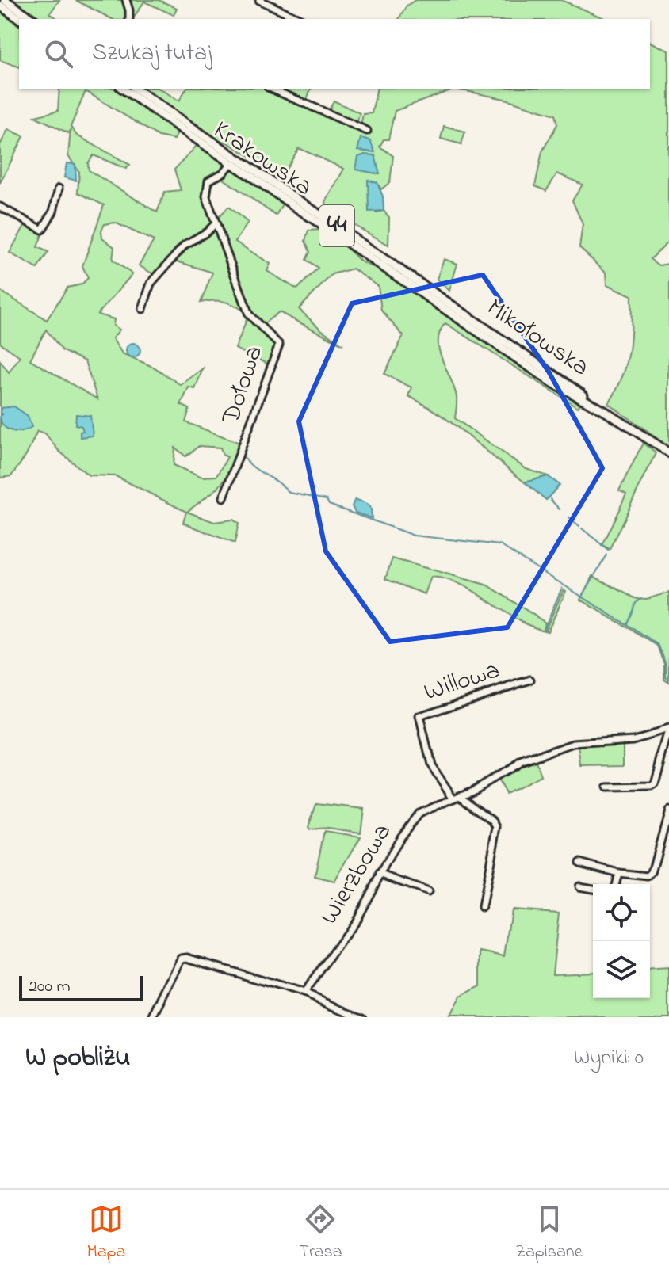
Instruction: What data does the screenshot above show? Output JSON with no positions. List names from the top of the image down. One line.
{"streets":{"main road":["Krakowska","44","Mikołowska"],"street":["Dołowa","Willowa","Wierzbowa"]},"crossings":[["Krakowska","Mikołowska"],["Krakowska","Dołowa"],["Willowa","Wierzbowa"]],"scale_bar":"200 m","page":{"search":"Szukaj tutaj","scale":"200 m","heading":["W pobliżu","Wyniki: 0"],"nav":["Mapa","Trasa","Zapisane"]}}
